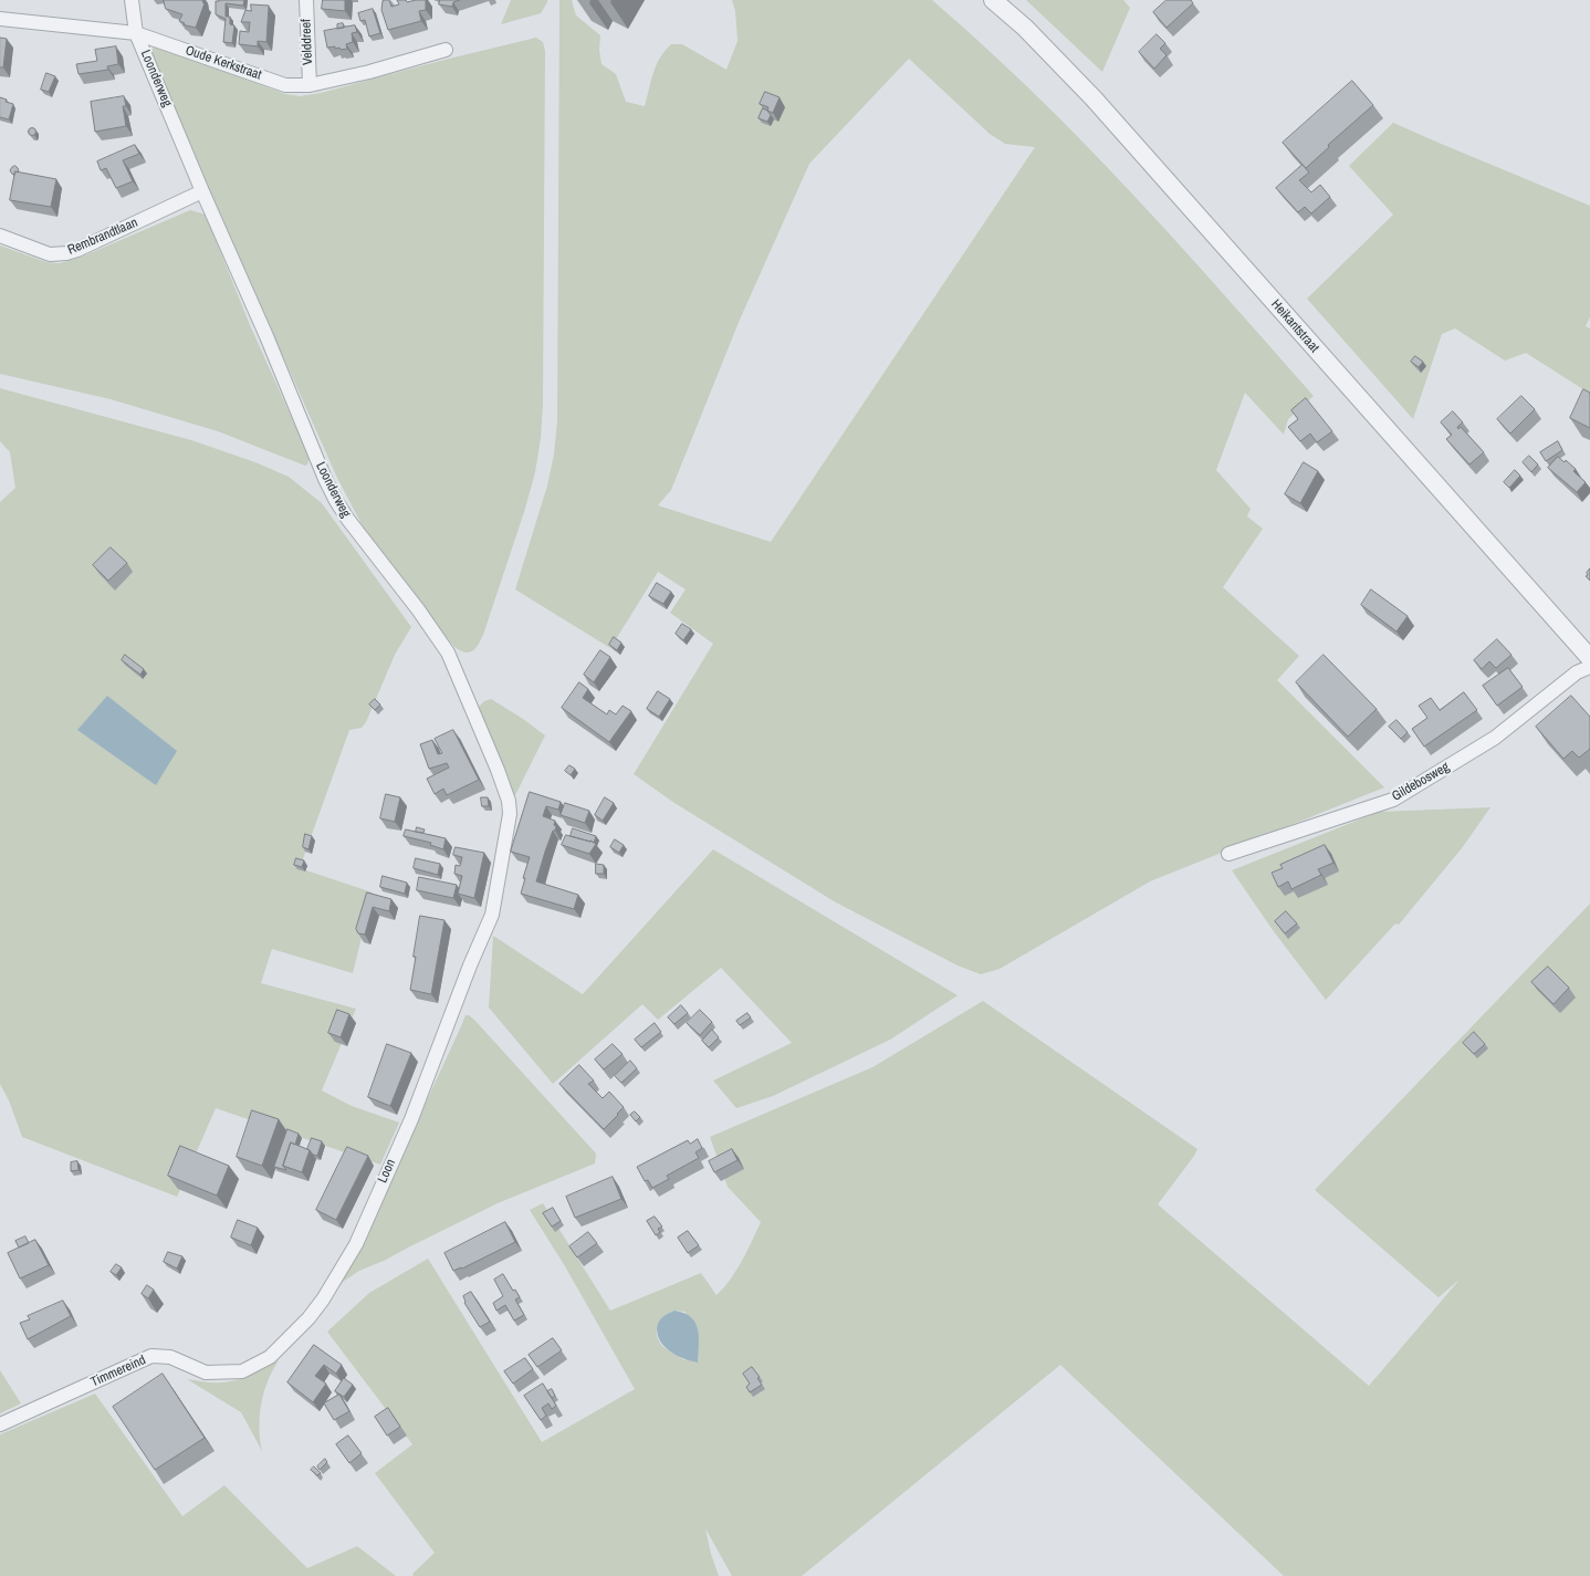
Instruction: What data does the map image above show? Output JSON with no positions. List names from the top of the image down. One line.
{"streets":{"street":["Velddreef","Oude Kerkstraat","Loonderweg","Rembrandtlaan","Heikantstraat","Gildebosweg","Loon","Timmereind"]},"crossings":[["Velddreef","Oude Kerkstraat"],["Oude Kerkstraat","Loonderweg"],["Loonderweg","Rembrandtlaan"],["Loonderweg","Loon"],["Loon","Timmereind"]]}
